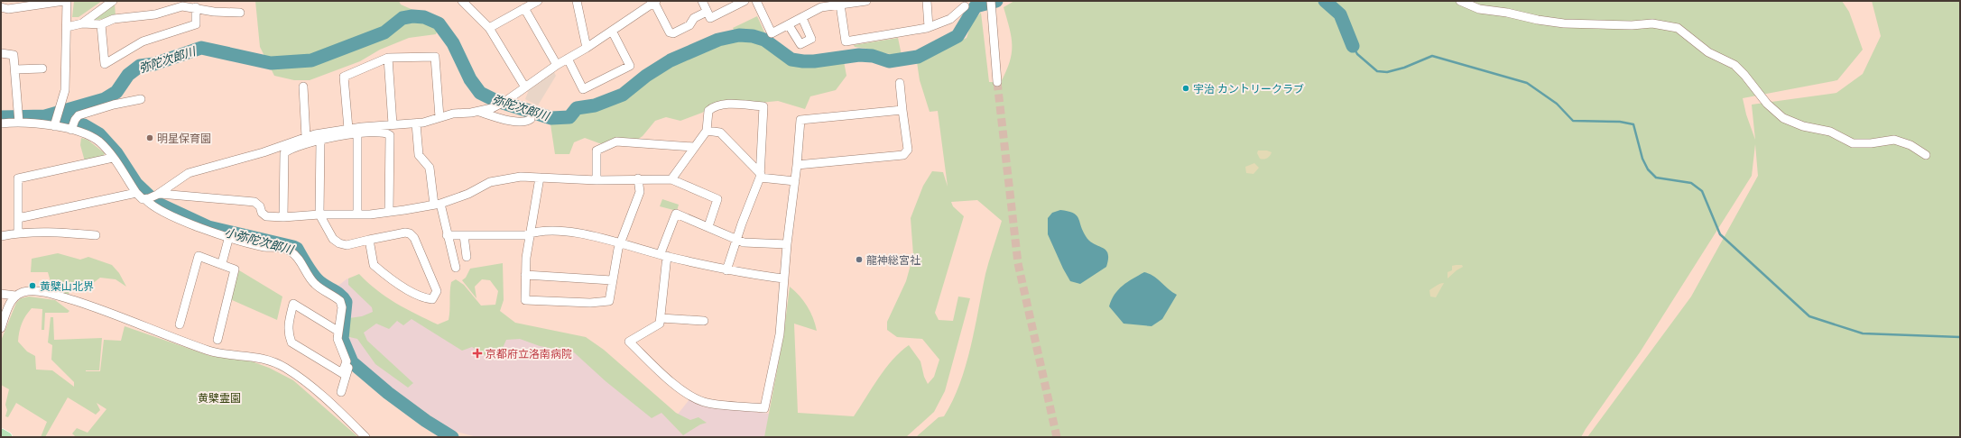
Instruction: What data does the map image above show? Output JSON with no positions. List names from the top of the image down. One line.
{"water":["弥陀次郎川","小弥陀次郎川"],"parks":["黄檗霊園"],"places":{"other":["宇治 カントリークラブ","明星保育園","龍神総宮社","黄檗山北界"],"health":["京都府立洛南病院"]}}
